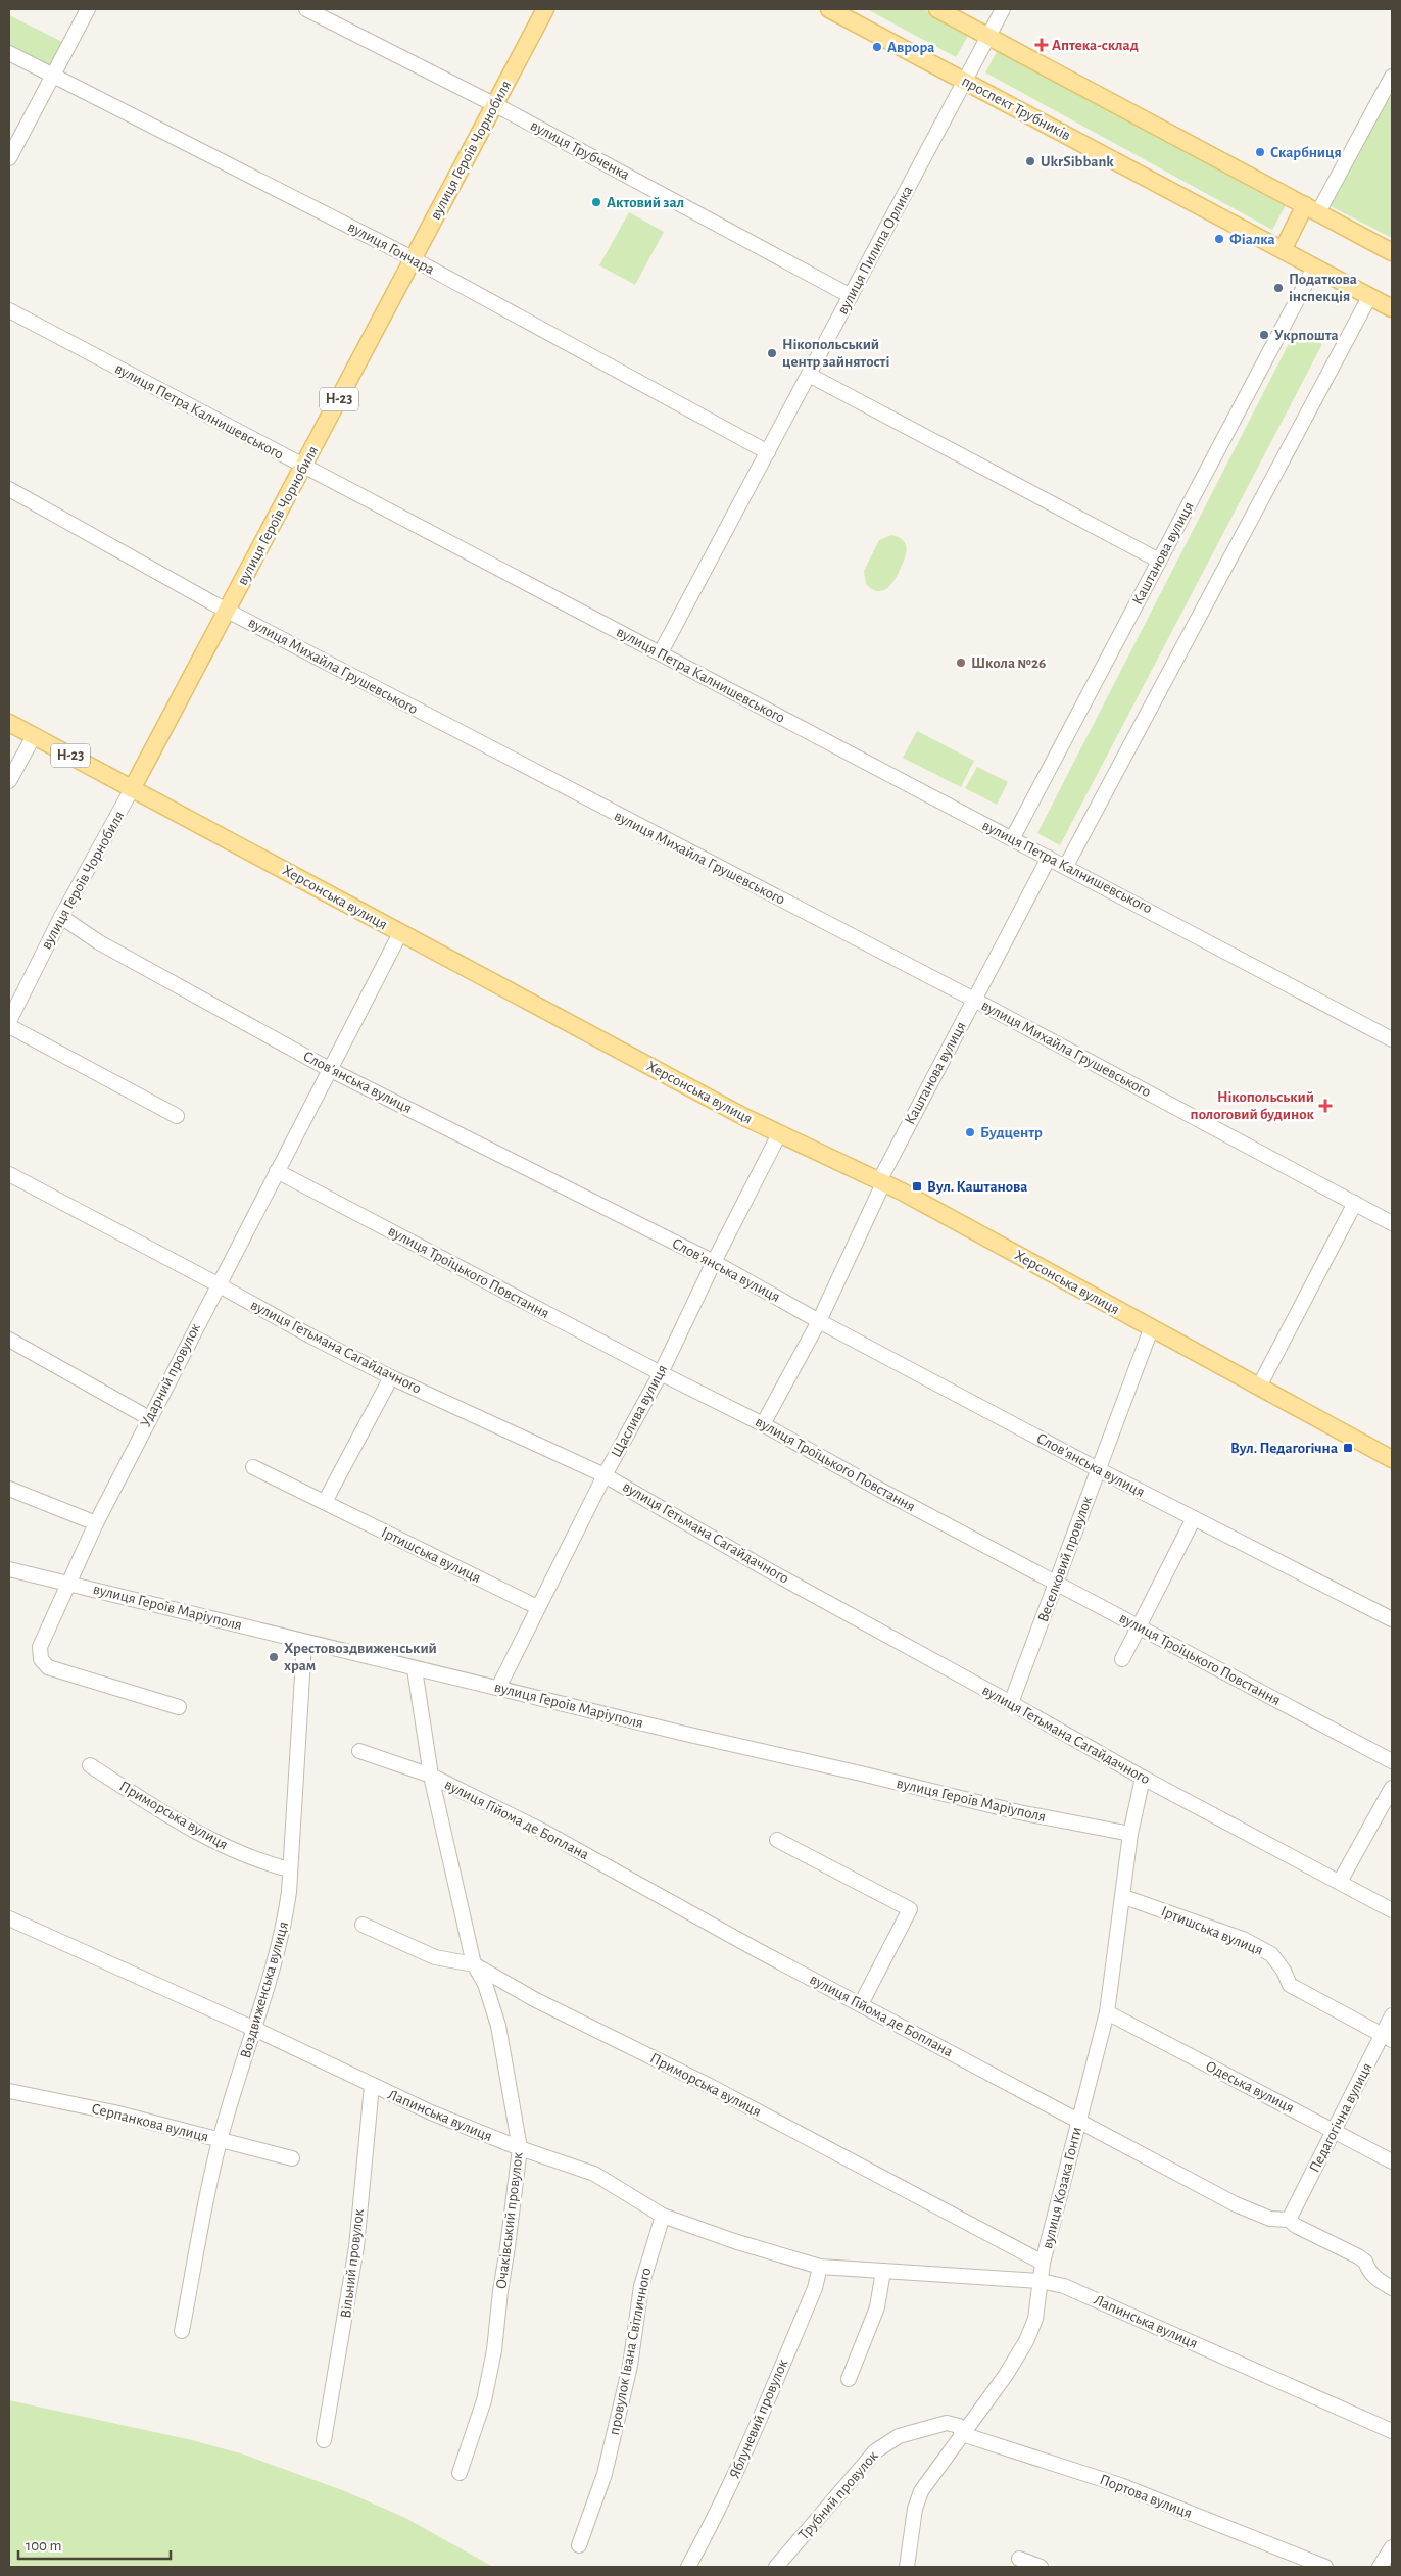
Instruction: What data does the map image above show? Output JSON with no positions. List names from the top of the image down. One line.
{"streets":{"main road":["проспект Трубників","вулиця Героїв Чорнобиля","Н-23","Херсонська вулиця"],"street":["вулиця Трубченка","вулиця Гончара","вулиця Пилипа Орлика","вулиця Петра Калнишевського","Каштанова вулиця","вулиця Михайла Грушевського","Словʼянська вулиця","вулиця Троїцького Повстання","вулиця Гетьмана Сагайдачного","Ударний провулок","Щаслива вулиця","Іртишська вулиця","Веселковий провулок","вулиця Героїв Маріуполя","Приморська вулиця","вулиця Гійома де Боплана","Воздвиженська вулиця","Одеська вулиця","Лапинська вулиця","Педагогічна вулиця","Серпанкова вулиця","вулиця Козака Гонти","Очаківський провулок","Вільний провулок","провулок Івана Світличного","Яблуневий провулок","Трубний провулок","Портова вулиця"]},"crossings":[["проспект Трубників","вулиця Пилипа Орлика"],["проспект Трубників","Каштанова вулиця"],["вулиця Героїв Чорнобиля","вулиця Трубченка"],["вулиця Героїв Чорнобиля","вулиця Гончара"],["вулиця Героїв Чорнобиля","вулиця Петра Калнишевського"],["вулиця Героїв Чорнобиля","вулиця Михайла Грушевського"],["вулиця Героїв Чорнобиля","Херсонська вулиця"],["вулиця Героїв Чорнобиля","Словʼянська вулиця"],["вулиця Трубченка","вулиця Пилипа Орлика"],["вулиця Гончара","вулиця Пилипа Орлика"],["вулиця Пилипа Орлика","вулиця Петра Калнишевського"],["вулиця Петра Калнишевського","Каштанова вулиця"],["Каштанова вулиця","вулиця Михайла Грушевського"],["Каштанова вулиця","Херсонська вулиця"],["Каштанова вулиця","Словʼянська вулиця"],["Каштанова вулиця","вулиця Троїцького Повстання"],["Херсонська вулиця","Ударний провулок"],["Херсонська вулиця","Щаслива вулиця"],["Херсонська вулиця","Веселковий провулок"],["Словʼянська вулиця","Ударний провулок"],["Словʼянська вулиця","Щаслива вулиця"],["Словʼянська вулиця","Веселковий провулок"],["вулиця Троїцького Повстання","Ударний провулок"],["вулиця Троїцького Повстання","Щаслива вулиця"],["вулиця Троїцького Повстання","Веселковий провулок"],["вулиця Гетьмана Сагайдачного","Ударний провулок"],["вулиця Гетьмана Сагайдачного","Щаслива вулиця"],["вулиця Гетьмана Сагайдачного","Веселковий провулок"],["вулиця Гетьмана Сагайдачного","вулиця Козака Гонти"],["Ударний провулок","вулиця Героїв Маріуполя"],["Щаслива вулиця","Іртишська вулиця"],["Щаслива вулиця","вулиця Героїв Маріуполя"],["Іртишська вулиця","Педагогічна вулиця"],["Іртишська вулиця","вулиця Козака Гонти"],["вулиця Героїв Маріуполя","Воздвиженська вулиця"],["вулиця Героїв Маріуполя","вулиця Козака Гонти"],["вулиця Героїв Маріуполя","Очаківський провулок"],["Приморська вулиця","Воздвиженська вулиця"],["Приморська вулиця","вулиця Козака Гонти"],["Приморська вулиця","Очаківський провулок"],["вулиця Гійома де Боплана","Педагогічна вулиця"],["вулиця Гійома де Боплана","вулиця Козака Гонти"],["вулиця Гійома де Боплана","Очаківський провулок"],["Воздвиженська вулиця","Лапинська вулиця"],["Воздвиженська вулиця","Серпанкова вулиця"],["Одеська вулиця","Педагогічна вулиця"],["Одеська вулиця","вулиця Козака Гонти"],["Лапинська вулиця","вулиця Козака Гонти"],["Лапинська вулиця","Очаківський провулок"],["Лапинська вулиця","Вільний провулок"],["Лапинська вулиця","провулок Івана Світличного"],["Лапинська вулиця","Яблуневий провулок"],["вулиця Козака Гонти","Трубний провулок"],["вулиця Козака Гонти","Портова вулиця"],["Трубний провулок","Портова вулиця"]],"places":{"health":["Аптека-склад","Нікопольський пологовий будинок"],"other":["Аврора","Скарбниця","UkrSibbank","Актовий зал","Фіалка","Податкова інспекція","Укрпошта","Нікопольський центр зайнятості","Школа №26","Будцентр","Хрестовоздвиженський храм"],"transit":["Вул. Каштанова","Вул. Педагогічна"]},"scale_bar":"100 m"}
